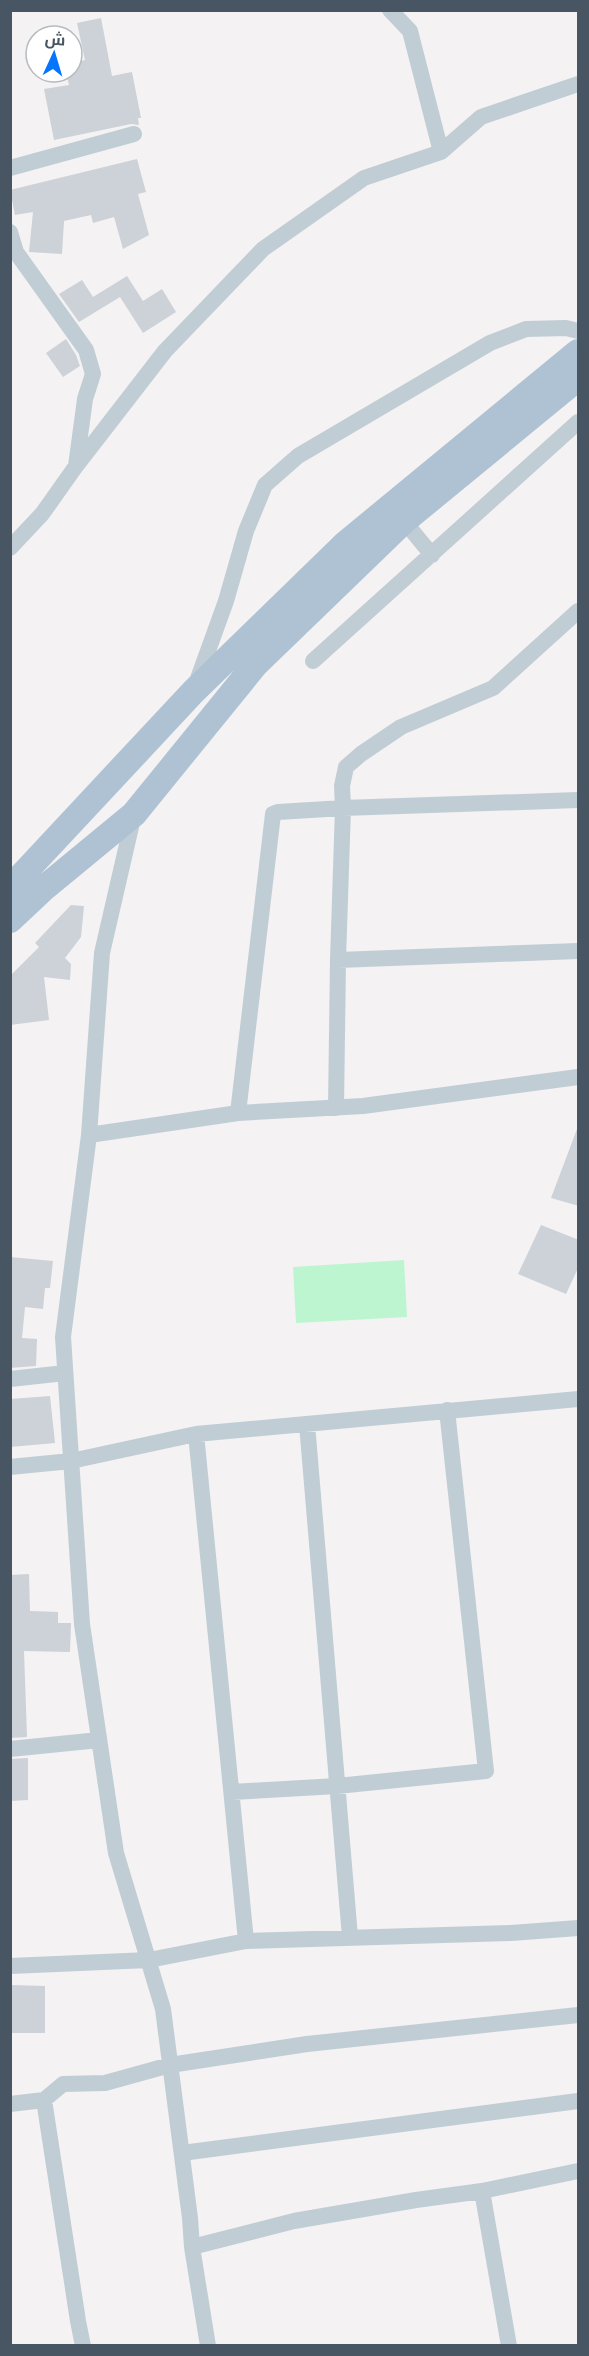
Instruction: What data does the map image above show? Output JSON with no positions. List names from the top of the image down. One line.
{"north":"top"}
